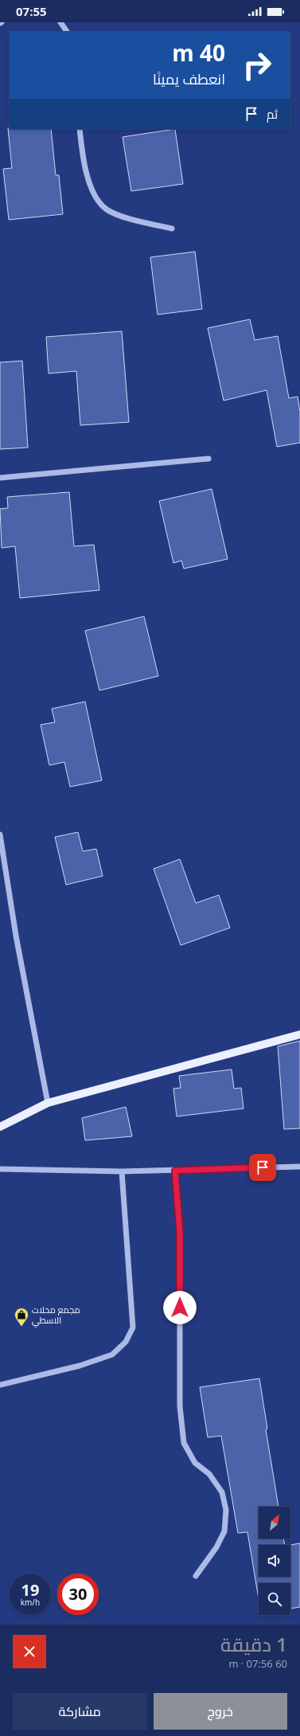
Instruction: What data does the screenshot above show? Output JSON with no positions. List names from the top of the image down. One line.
{"places":{"shop":["مجمع محلات الاسطي"]},"north":"top right","page":{"status":"07:55","turn":["40 m","انعطف يمينًا"],"then":"ثم","speed":"19 km/h","limit":"30","heading":["1 دقيقة","60 m · 07:56"],"buttons":["خروج","مشاركة"]}}
